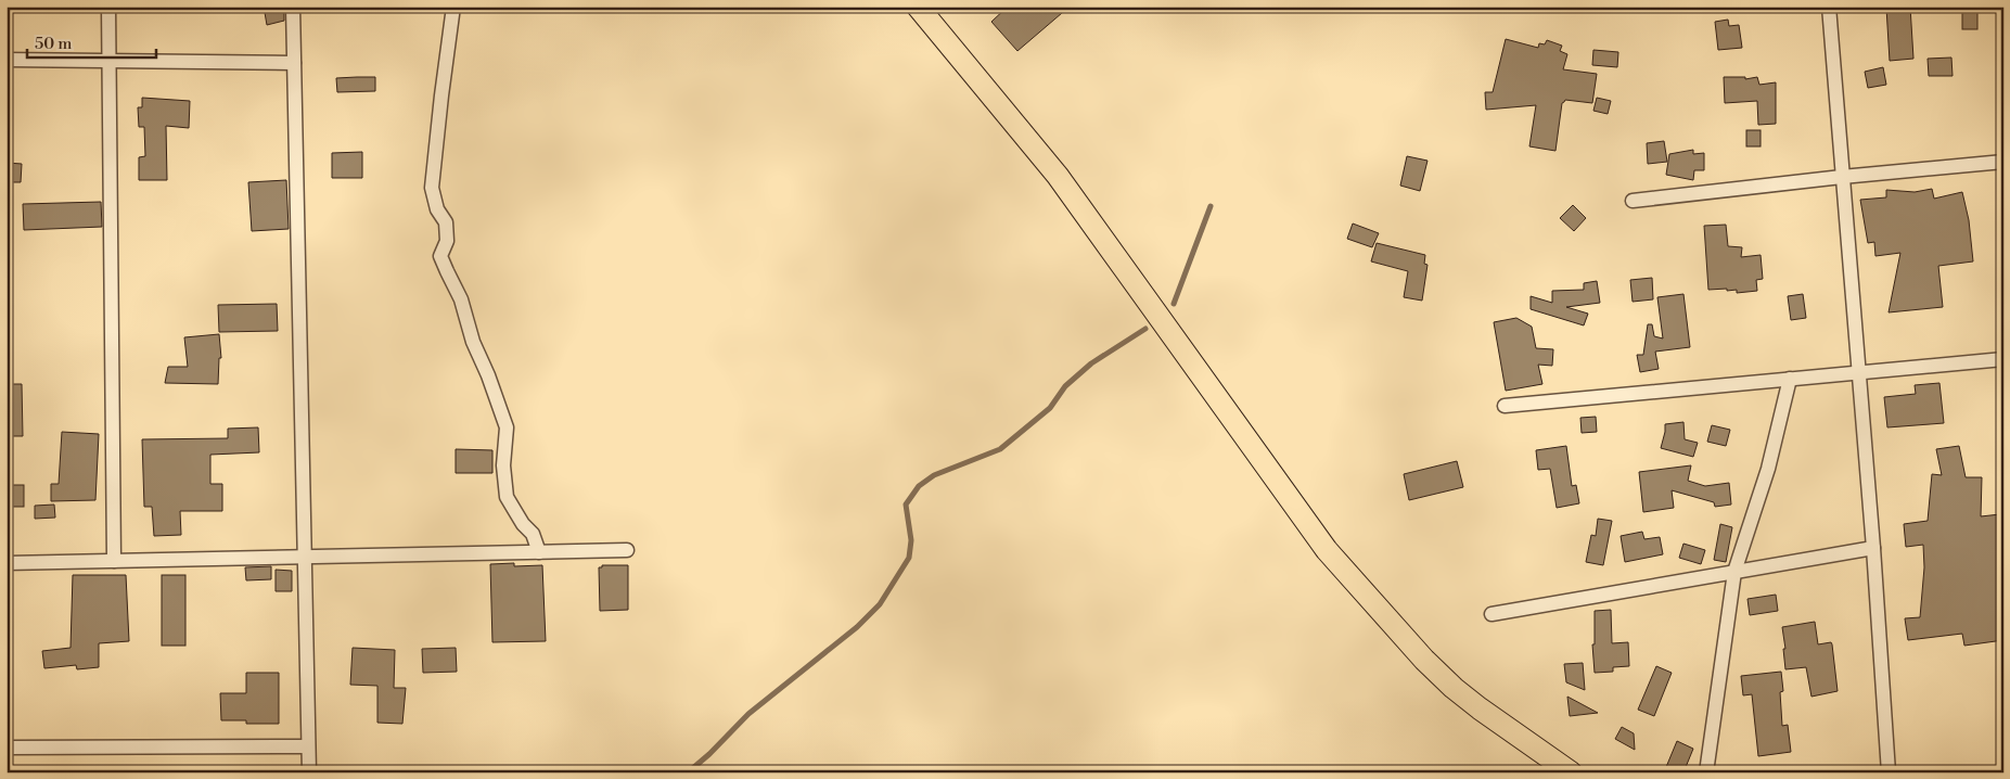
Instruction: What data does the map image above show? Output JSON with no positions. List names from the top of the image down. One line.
{"scale_bar":"50 m"}
